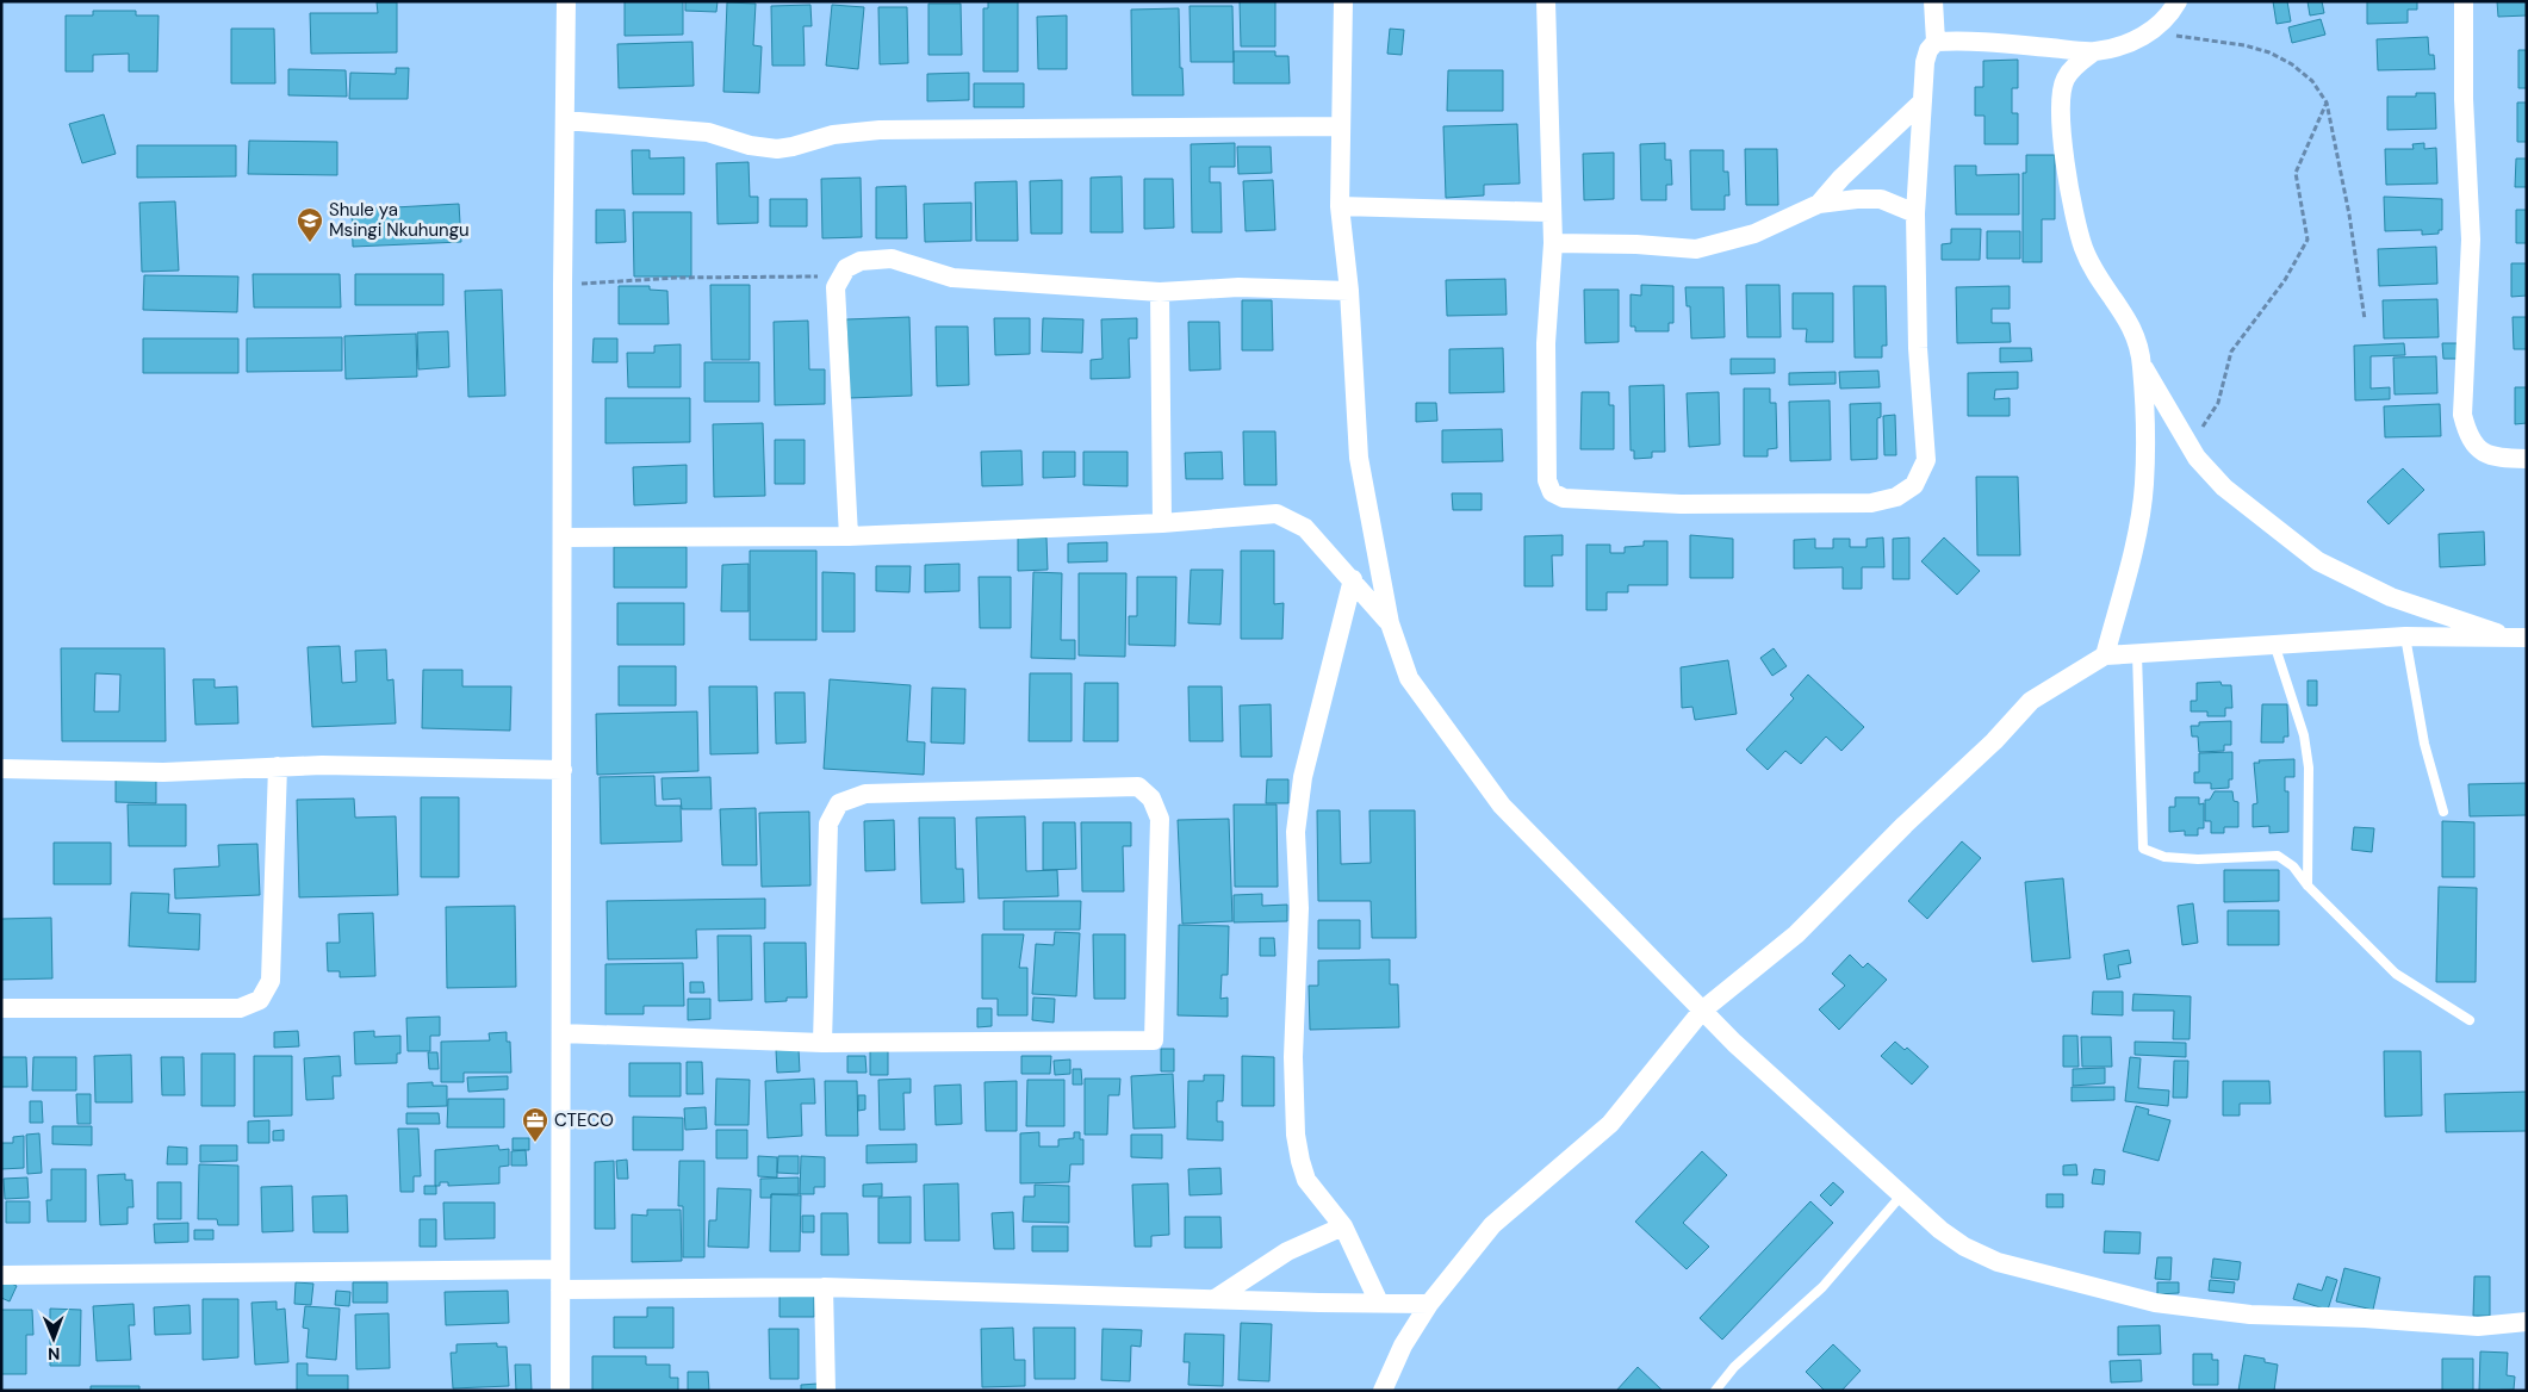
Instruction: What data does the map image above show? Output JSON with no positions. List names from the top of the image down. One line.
{"places":{"school or university":["Shule ya Msingi Nkuhungu"],"office":["CTECO"]},"north":"bottom"}
